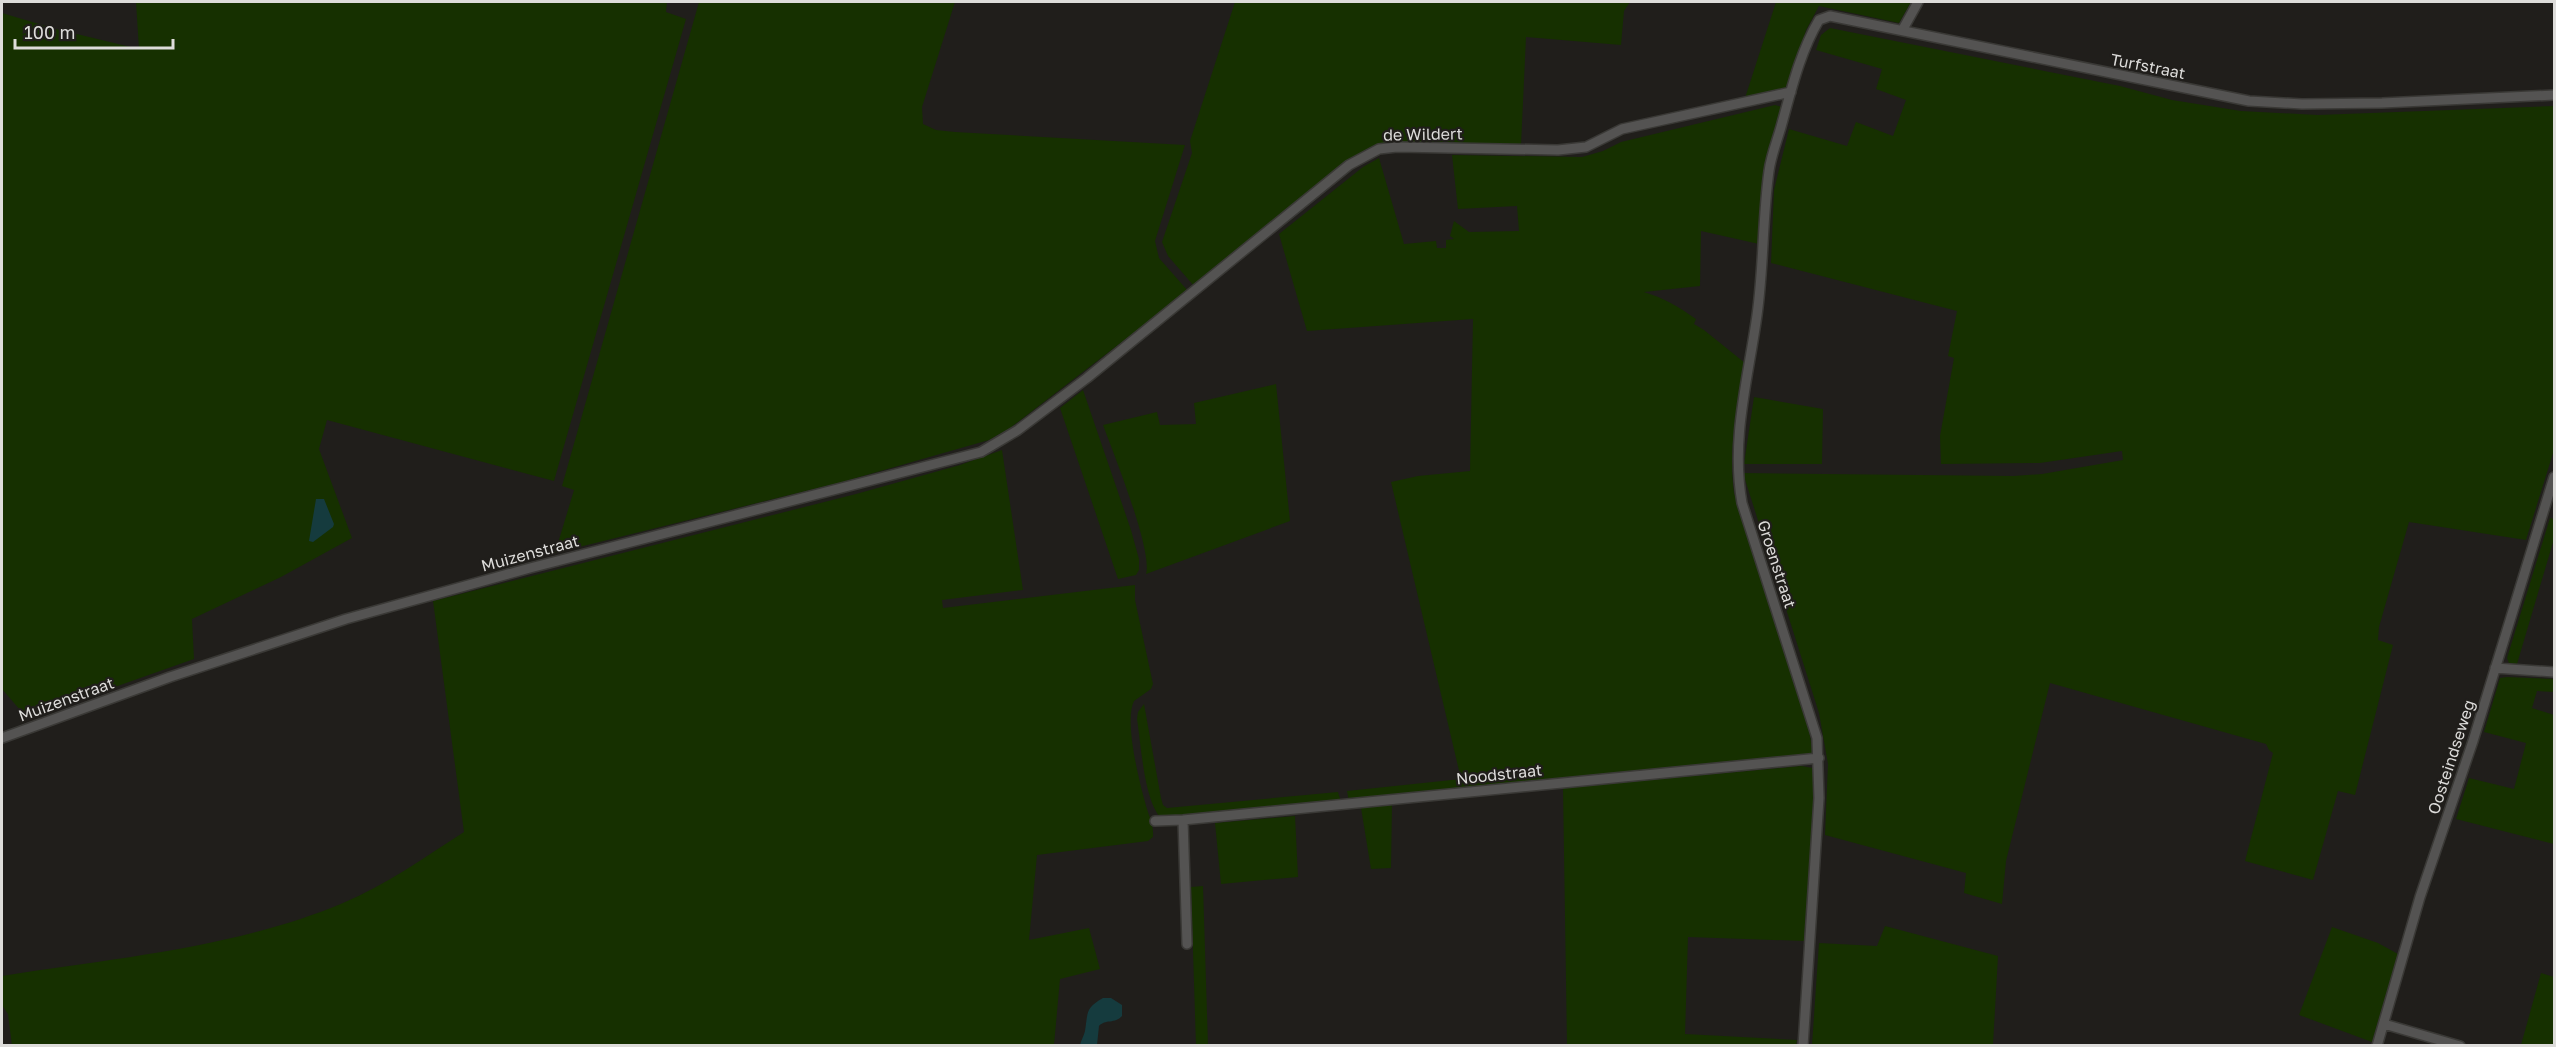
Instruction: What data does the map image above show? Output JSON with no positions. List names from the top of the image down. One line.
{"streets":{"street":["Turfstraat","de Wildert","Muizenstraat","Groenstraat","Oosteindseweg","Noodstraat"]},"crossings":[["Turfstraat","de Wildert"],["Turfstraat","Groenstraat"],["de Wildert","Muizenstraat"],["de Wildert","Groenstraat"],["Groenstraat","Noodstraat"]],"scale_bar":"100 m"}
